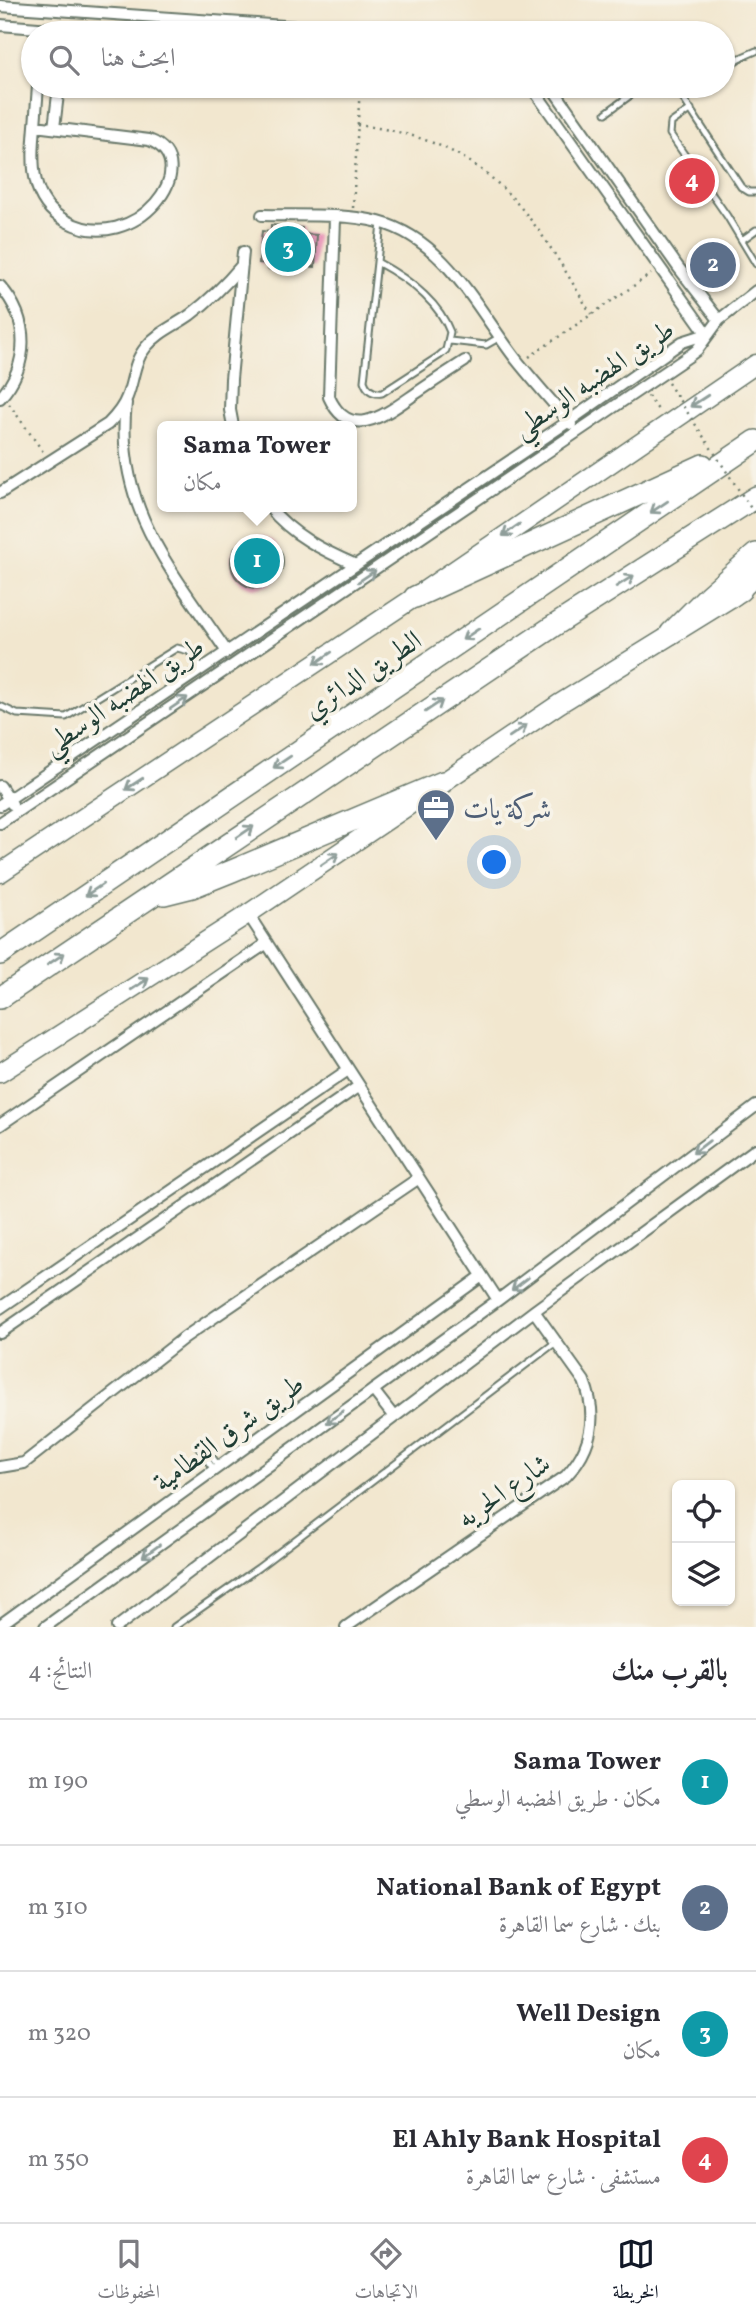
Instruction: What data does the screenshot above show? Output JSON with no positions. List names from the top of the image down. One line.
{"streets":{"highway":["الطريق الدائري"],"street":["طريق الهضبه الوسطي","طريق شرق القطامية","شارع الحريه"]},"places":{"office":["شركة يات"]},"page":{"search":"ابحث هنا","pins":["4","3","2","1"],"popup":["Sama Tower","مكان"],"heading":["بالقرب منك","النتائج: 4"],"list":[{"mark":"1","name":"Sama Tower","note":"مكان · طريق الهضبه الوسطي","value":"190 m"},{"mark":"2","name":"National Bank of Egypt","note":"بنك · شارع سما القاهرة","value":"310 m"},{"mark":"3","name":"Well Design","note":"مكان","value":"320 m"},{"mark":"4","name":"El Ahly Bank Hospital","note":"مستشفى · شارع سما القاهرة","value":"350 m"}],"nav":["الخريطة","الاتجاهات","المحفوظات"]}}
